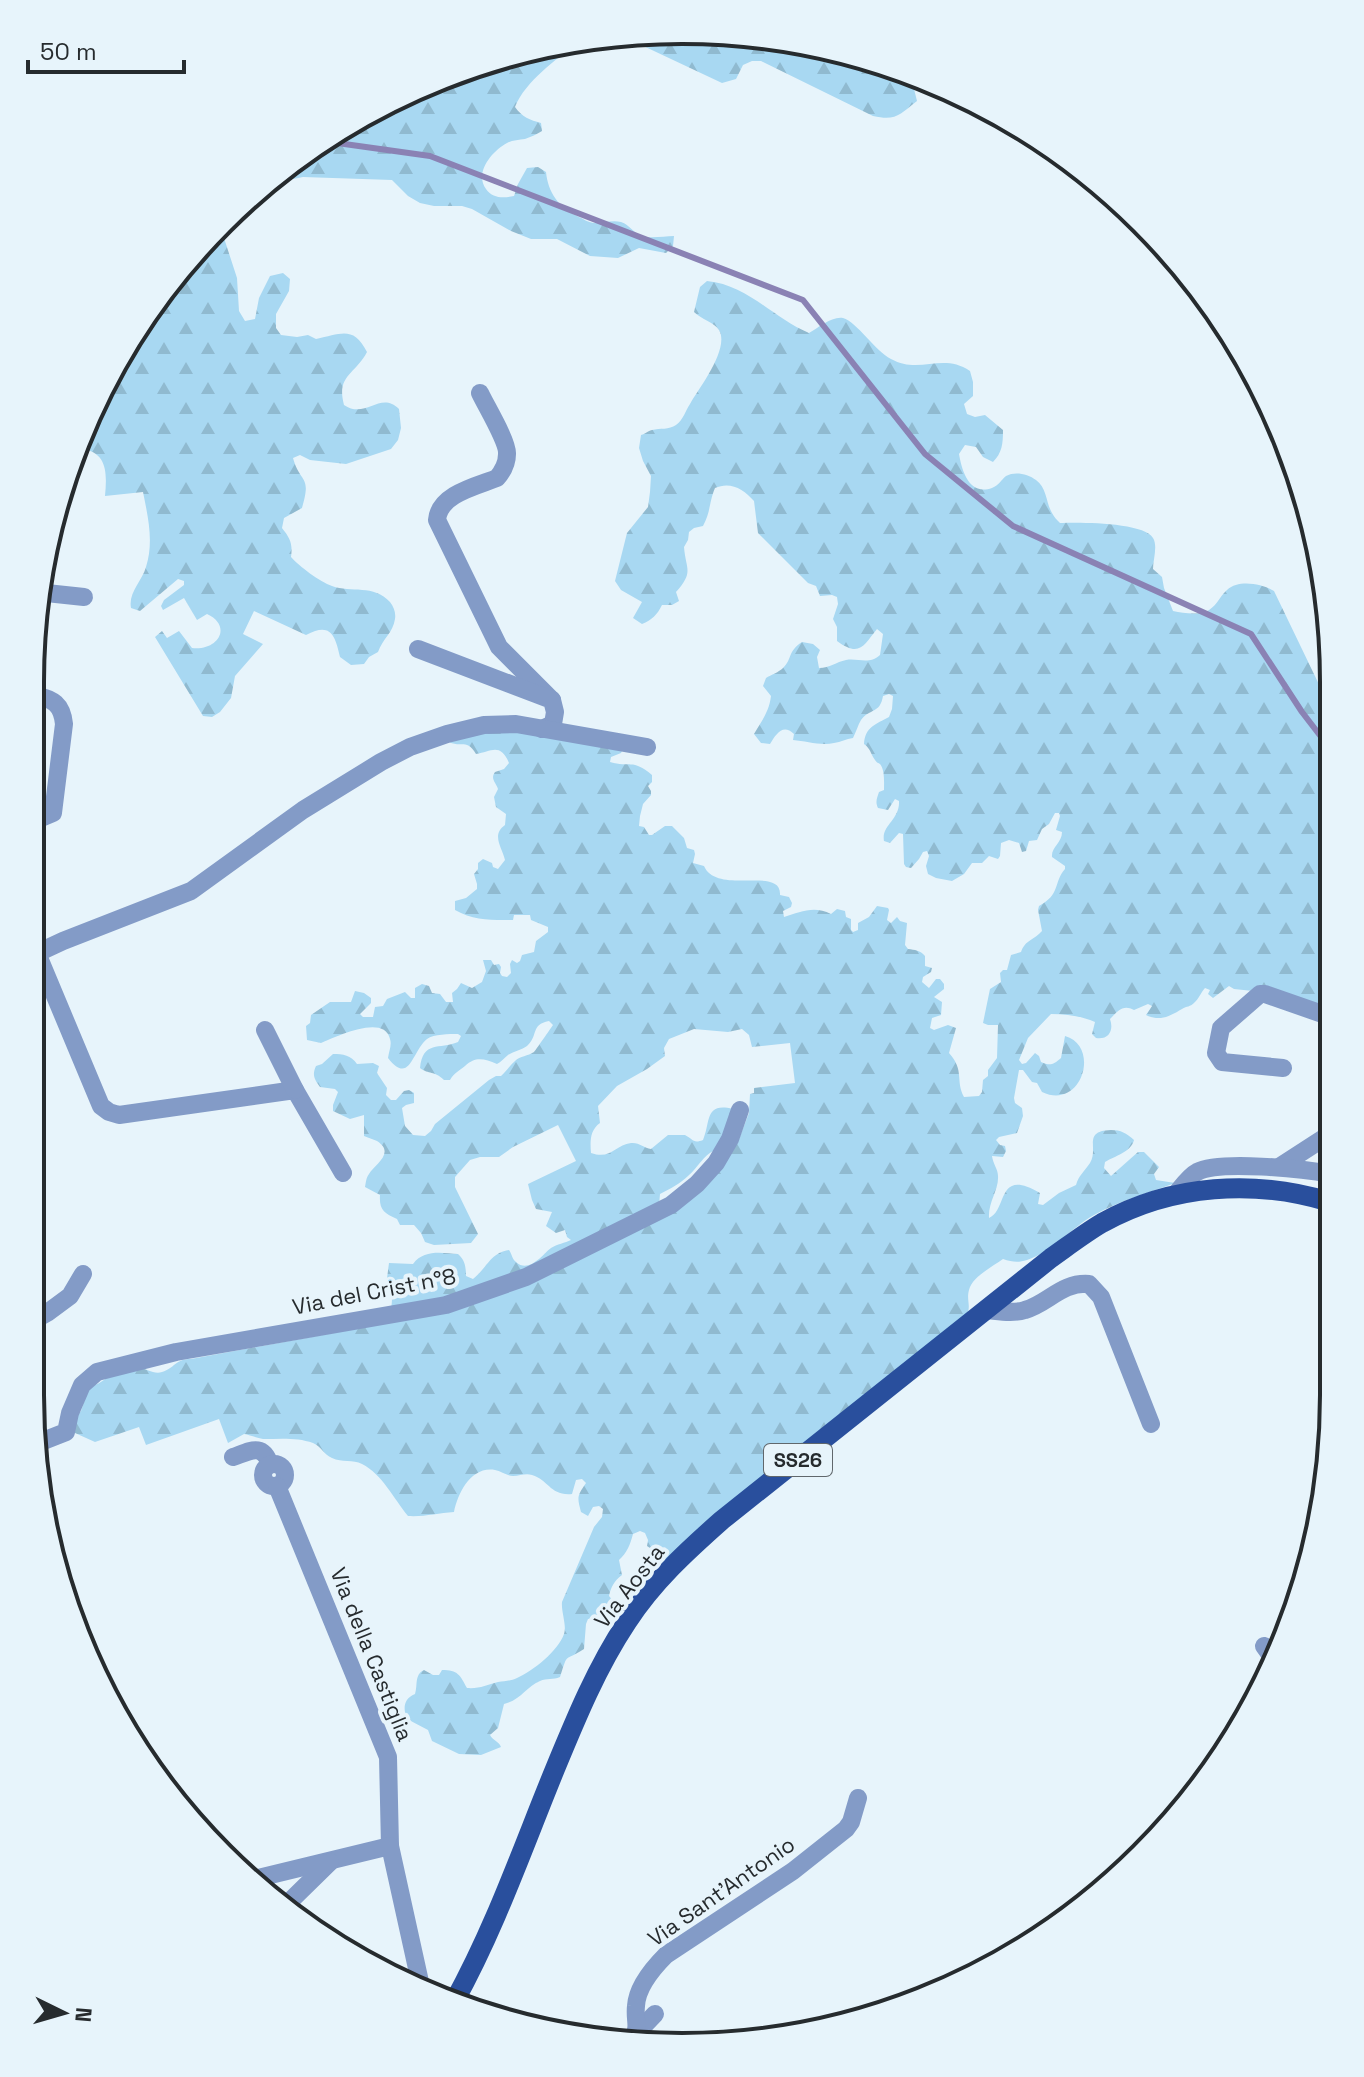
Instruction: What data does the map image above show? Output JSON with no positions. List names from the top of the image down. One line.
{"streets":{"main road":["SS26","Via Aosta"],"street":["Via del Crist n°8","Via della Castiglia","Via Sant'Antonio"]},"scale_bar":"50 m","north":"right"}
